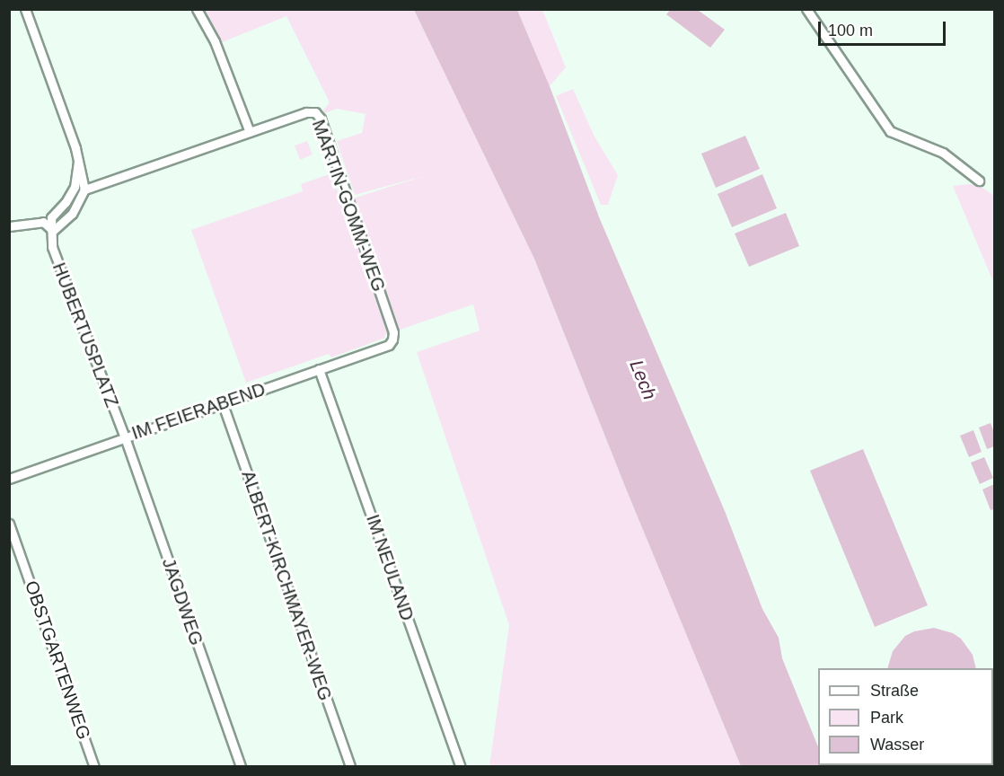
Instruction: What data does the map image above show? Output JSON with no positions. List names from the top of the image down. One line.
{"streets":{"street":["MARTIN-GOMM-WEG","HUBERTUSPLATZ","IM FEIERABEND","IM NEULAND","ALBERT-KIRCHMAYER-WEG","JAGDWEG","OBSTGARTENWEG"]},"crossings":[["MARTIN-GOMM-WEG","IM FEIERABEND"],["HUBERTUSPLATZ","IM FEIERABEND"],["HUBERTUSPLATZ","JAGDWEG"],["IM FEIERABEND","IM NEULAND"],["IM FEIERABEND","ALBERT-KIRCHMAYER-WEG"],["IM FEIERABEND","JAGDWEG"]],"water":["Lech"],"legend":["Straße","Park","Wasser"],"scale_bar":"100 m"}
